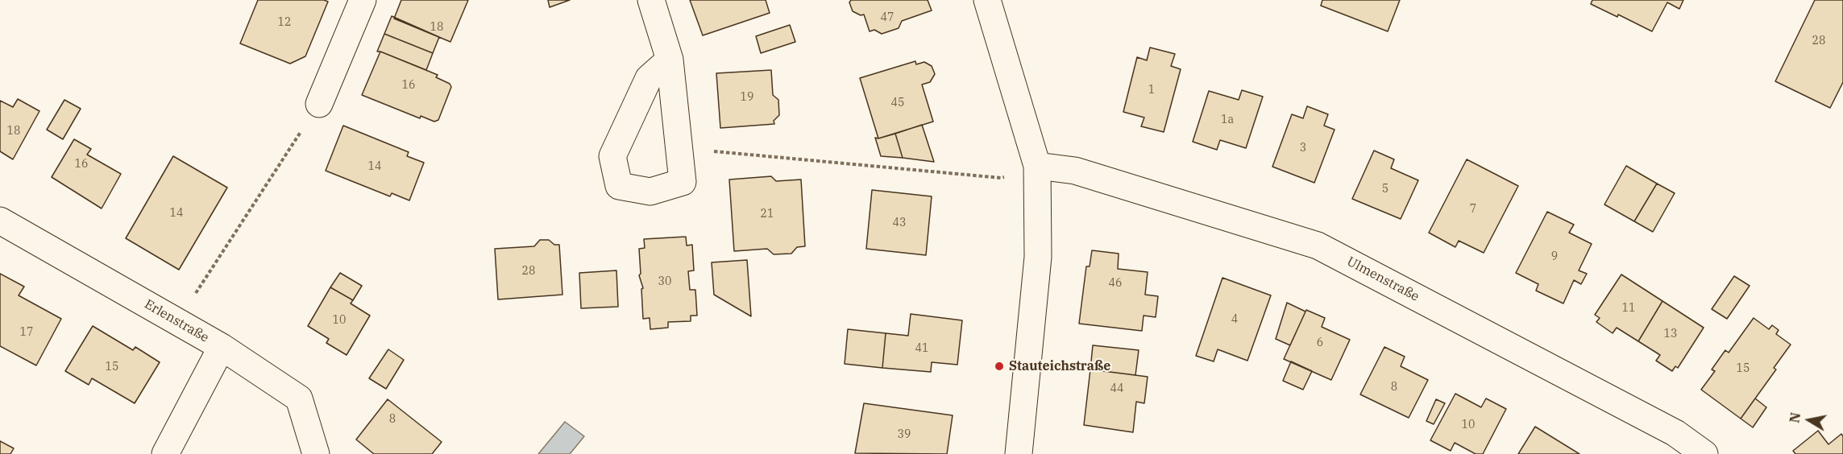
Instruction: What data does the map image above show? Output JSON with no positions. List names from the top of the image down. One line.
{"streets":{"street":["Ulmenstraße","Erlenstraße"]},"places":["Stauteichstraße"],"house_numbers":["47","12","18","28","16","1","19","45","1a","18","3","16","14","5","7","14","21","43","9","28","30","46","11","4","10","17","13","6","41","15","15","8","44","8","10","39"],"north":"left"}
